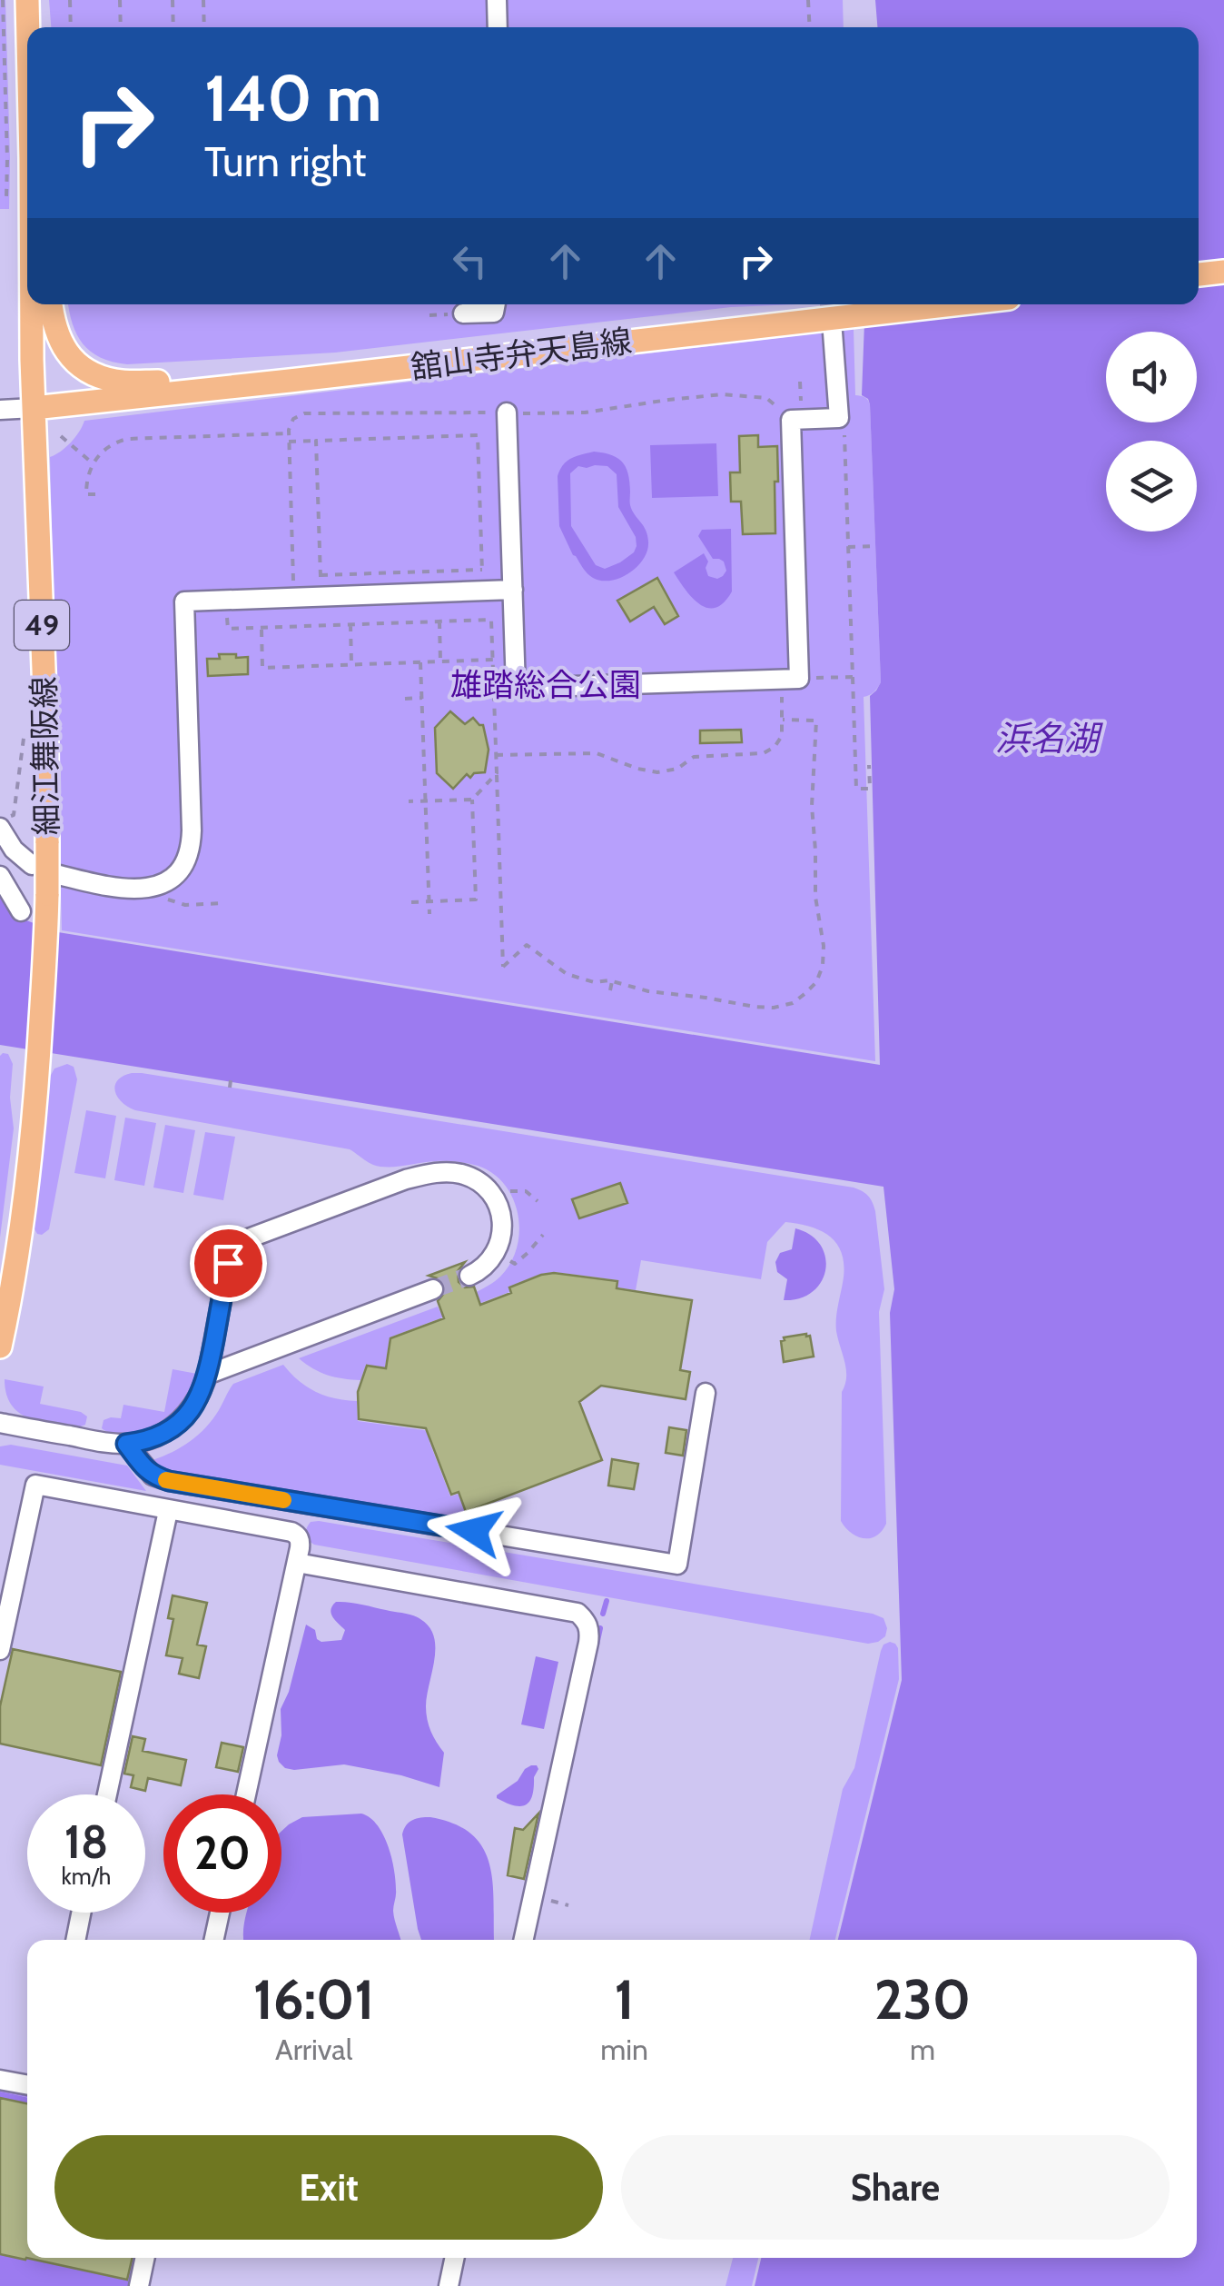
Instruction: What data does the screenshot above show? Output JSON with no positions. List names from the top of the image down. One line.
{"streets":{"main road":["舘山寺弁天島線","49","細江舞阪線"]},"crossings":[["舘山寺弁天島線","細江舞阪線"]],"water":["浜名湖"],"parks":["雄踏総合公園"],"page":{"turn":["140 m","Turn right"],"speed":"18 km/h","limit":"20","eta":["16:01","Arrival","1","min","230","m"],"buttons":["Exit","Share"]}}
